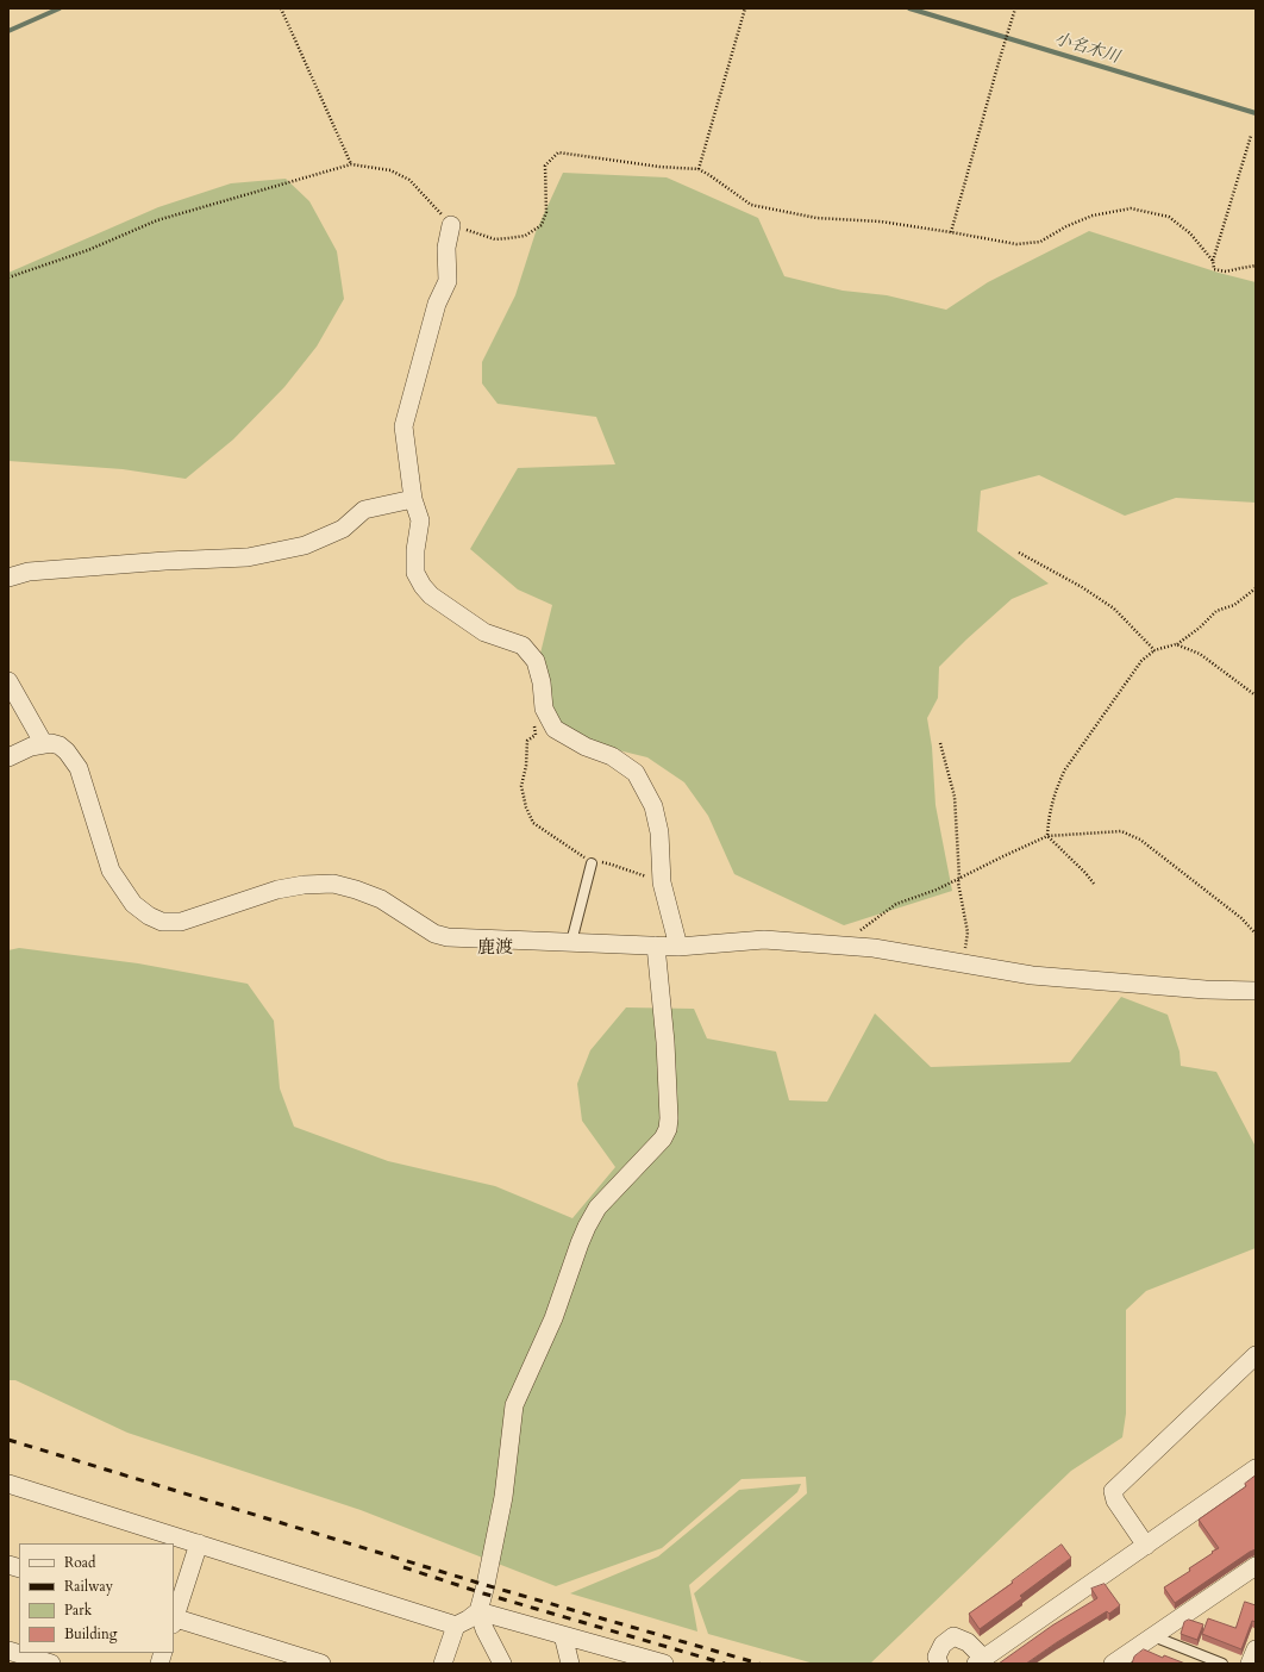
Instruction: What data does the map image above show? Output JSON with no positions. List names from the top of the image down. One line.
{"districts":["鹿渡"],"water":["小名木川"],"legend":["Road","Railway","Park","Building"]}
